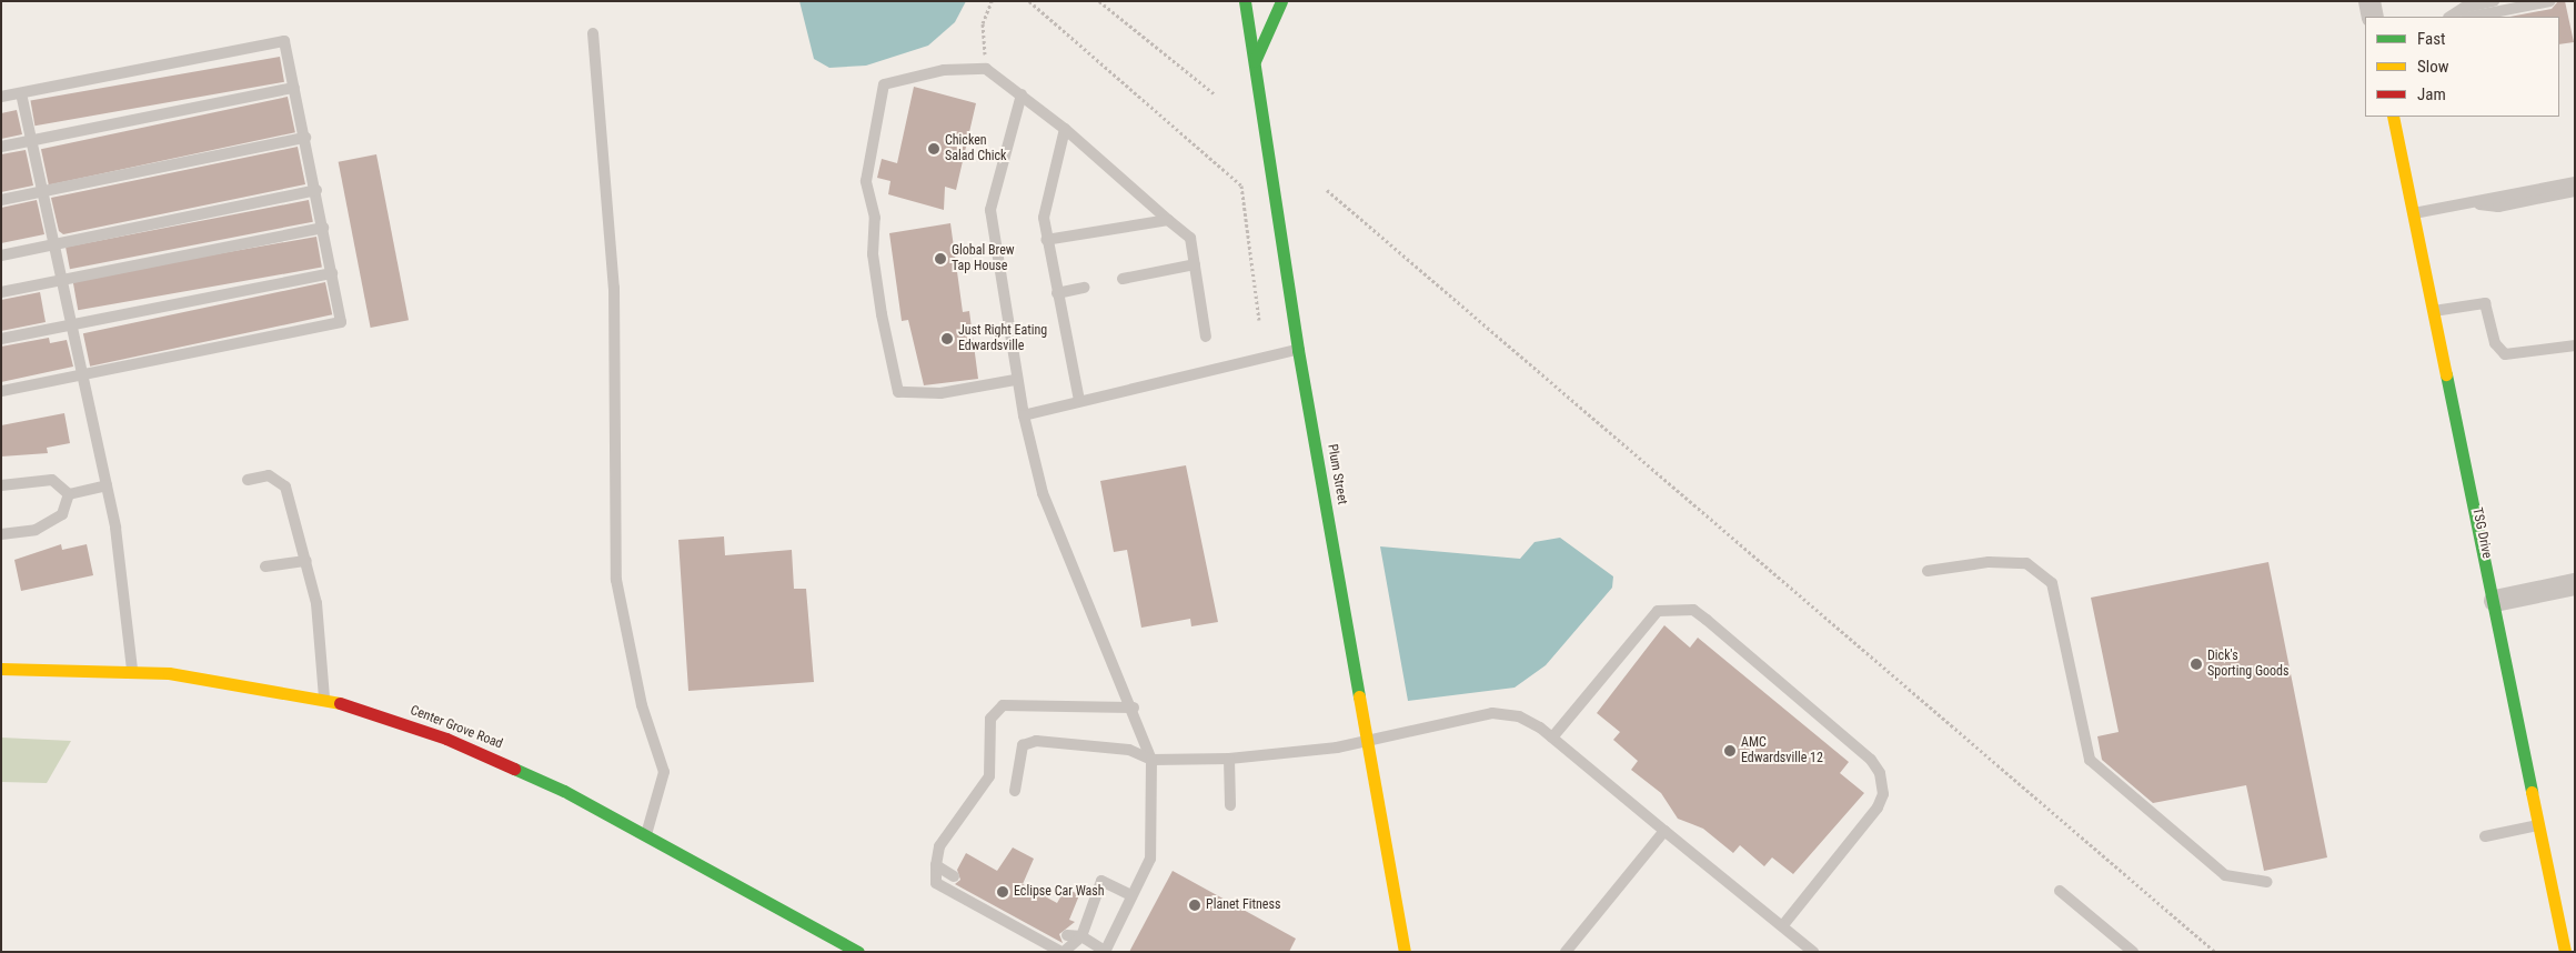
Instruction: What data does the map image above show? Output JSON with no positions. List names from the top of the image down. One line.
{"streets":{"street":["Plum Street","TSG Drive","Center Grove Road"]},"places":["Chicken Salad Chick","Global Brew Tap House","Just Right Eating Edwardsville","Dick's Sporting Goods","AMC Edwardsville 12","Eclipse Car Wash","Planet Fitness"],"legend":["Fast","Slow","Jam"]}
